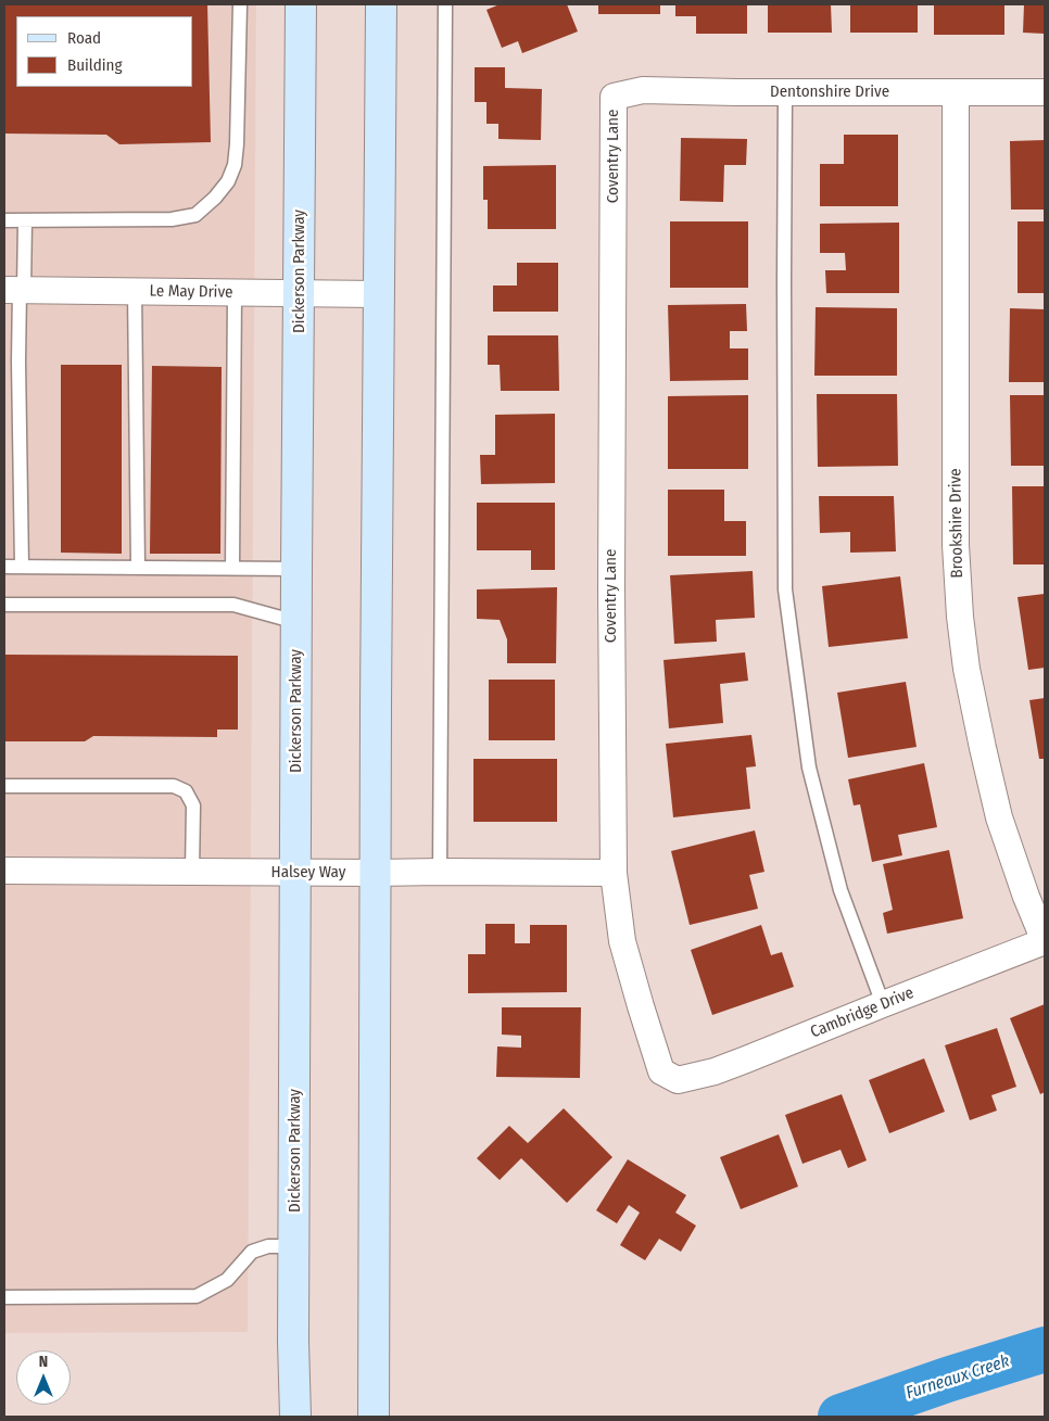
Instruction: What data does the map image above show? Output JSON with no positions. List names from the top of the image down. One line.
{"streets":{"main road":["Dickerson Parkway"],"street":["Dentonshire Drive","Coventry Lane","Le May Drive","Brookshire Drive","Halsey Way","Cambridge Drive"]},"crossings":[["Dentonshire Drive","Coventry Lane"],["Dentonshire Drive","Brookshire Drive"],["Coventry Lane","Halsey Way"],["Coventry Lane","Cambridge Drive"],["Dickerson Parkway","Le May Drive"],["Dickerson Parkway","Halsey Way"],["Brookshire Drive","Cambridge Drive"]],"water":["Furneaux Creek"],"legend":["Road","Building"],"north":"top"}
